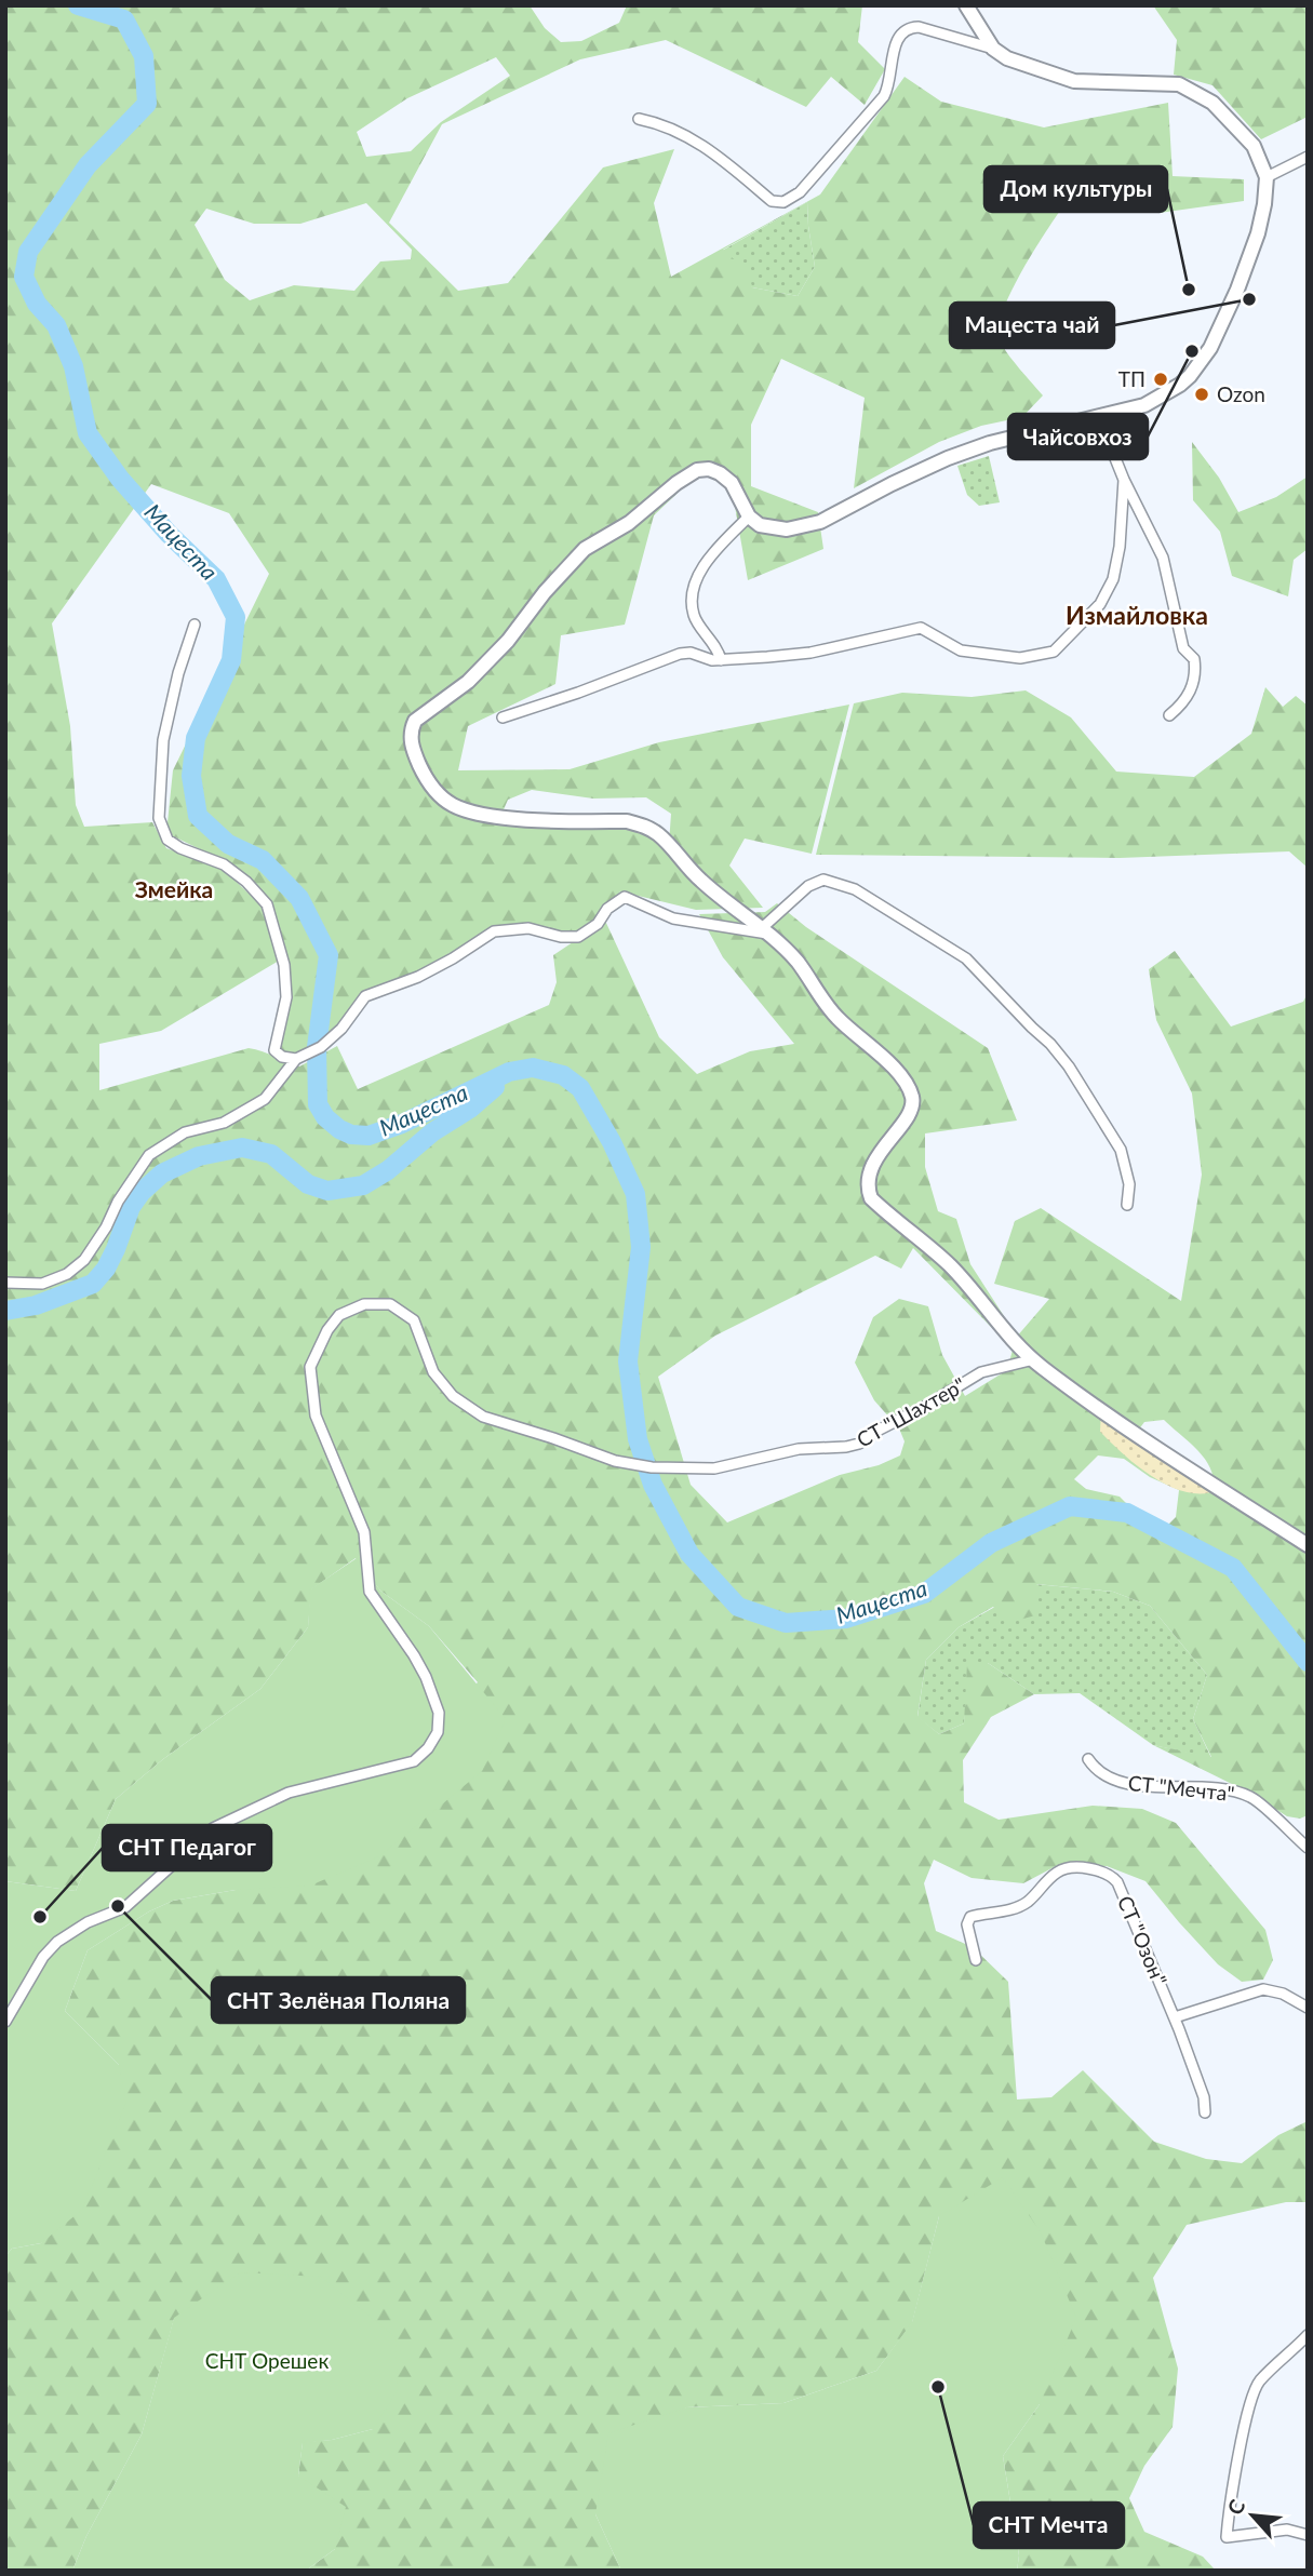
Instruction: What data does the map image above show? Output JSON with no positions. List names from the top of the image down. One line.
{"streets":{"street":["СТ \"Шахтер\"","СТ \"Мечта\"","СТ \"Озон\""]},"districts":["Измайловка","Змейка"],"water":["Мацеста"],"parks":["СНТ Орешек"],"places":["Дом культуры","Мацеста чай","Чайсовхоз","ТП","Ozon","СНТ Зелёная Поляна","СНТ Педагог","СНТ Мечта"],"north":"top left"}
